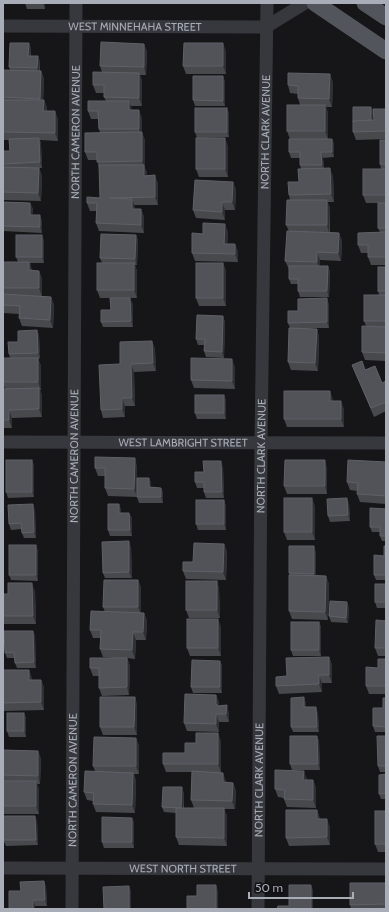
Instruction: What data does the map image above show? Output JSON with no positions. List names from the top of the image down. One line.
{"streets":{"street":["WEST MINNEHAHA STREET","NORTH CAMERON AVENUE","NORTH CLARK AVENUE","WEST LAMBRIGHT STREET","WEST NORTH STREET"]},"crossings":[["WEST MINNEHAHA STREET","NORTH CAMERON AVENUE"],["WEST MINNEHAHA STREET","NORTH CLARK AVENUE"],["NORTH CAMERON AVENUE","WEST LAMBRIGHT STREET"],["NORTH CAMERON AVENUE","WEST NORTH STREET"],["NORTH CLARK AVENUE","WEST LAMBRIGHT STREET"],["NORTH CLARK AVENUE","WEST NORTH STREET"]],"scale_bar":"50 m"}
